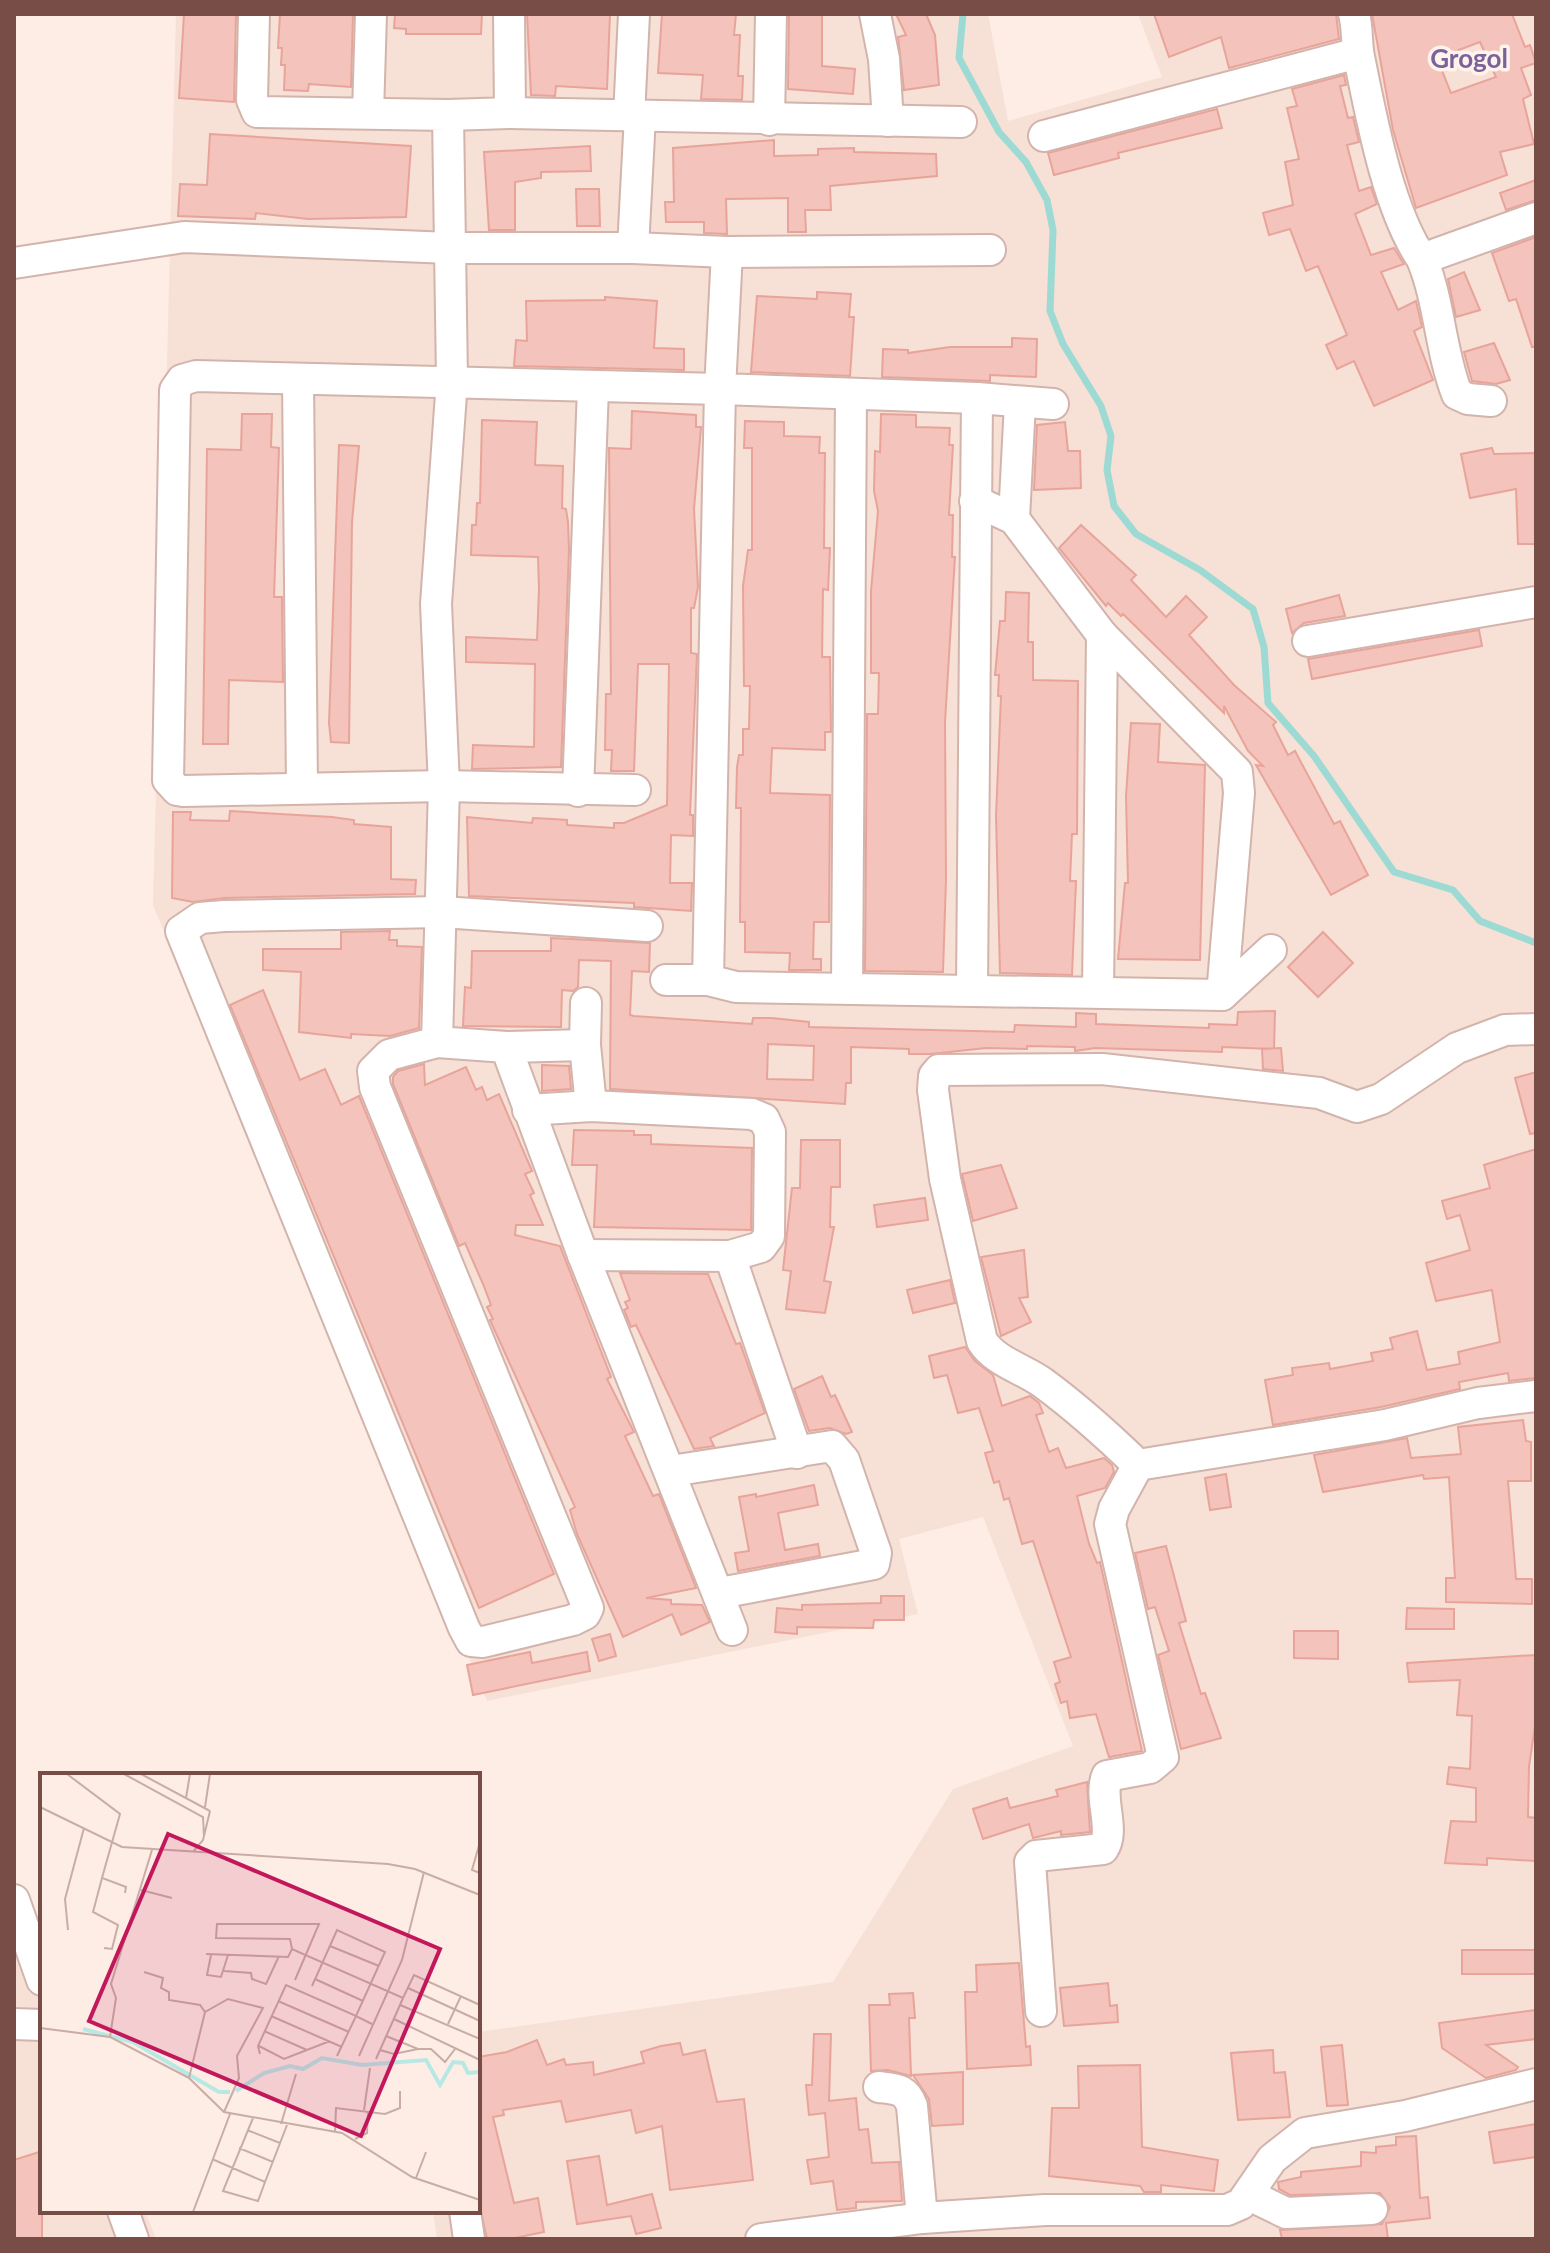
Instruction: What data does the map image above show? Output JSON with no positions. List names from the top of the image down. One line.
{"districts":["Grogol"]}
